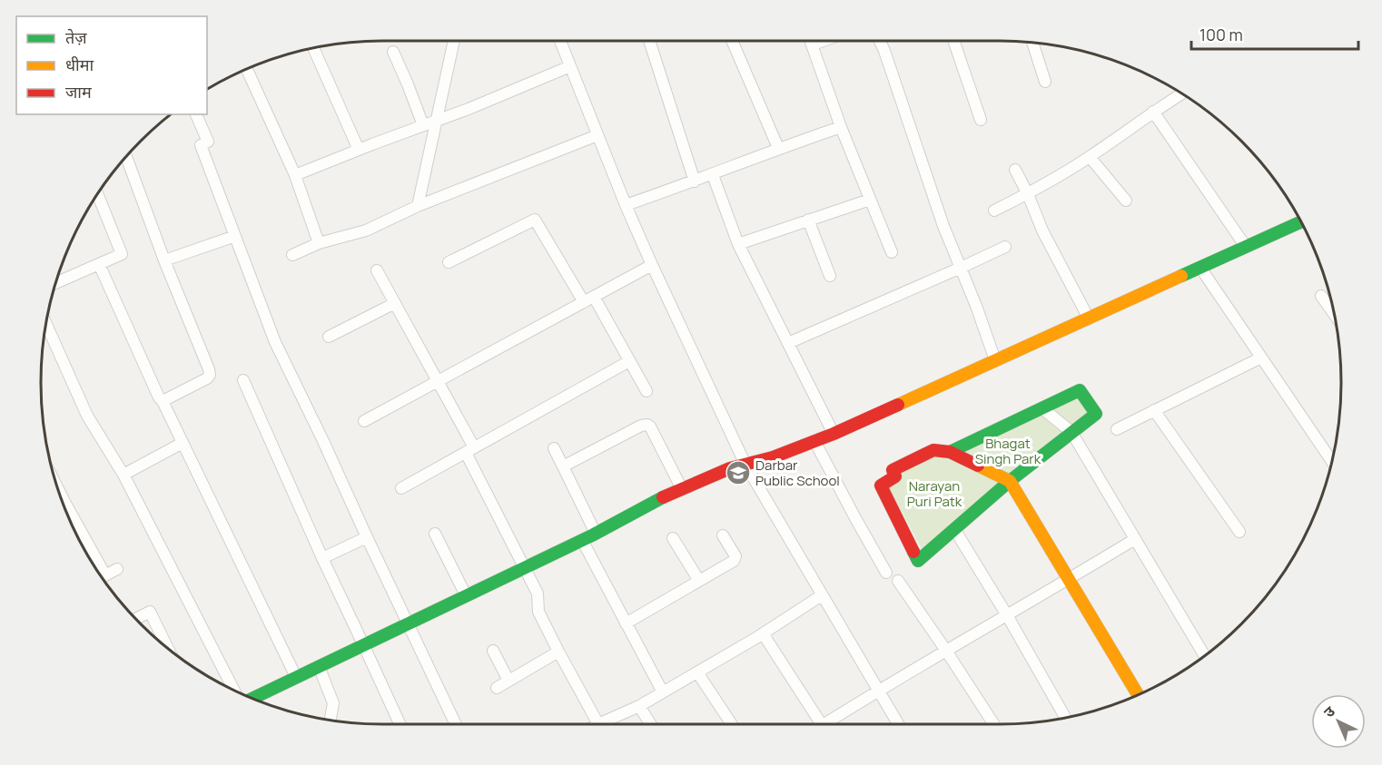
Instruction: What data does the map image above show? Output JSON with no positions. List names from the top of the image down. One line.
{"parks":["Bhagat Singh Park","Narayan Puri Patk"],"places":{"school or university":["Darbar Public School"]},"legend":["तेज़","धीमा","जाम"],"scale_bar":"100 m","north":"top left"}
